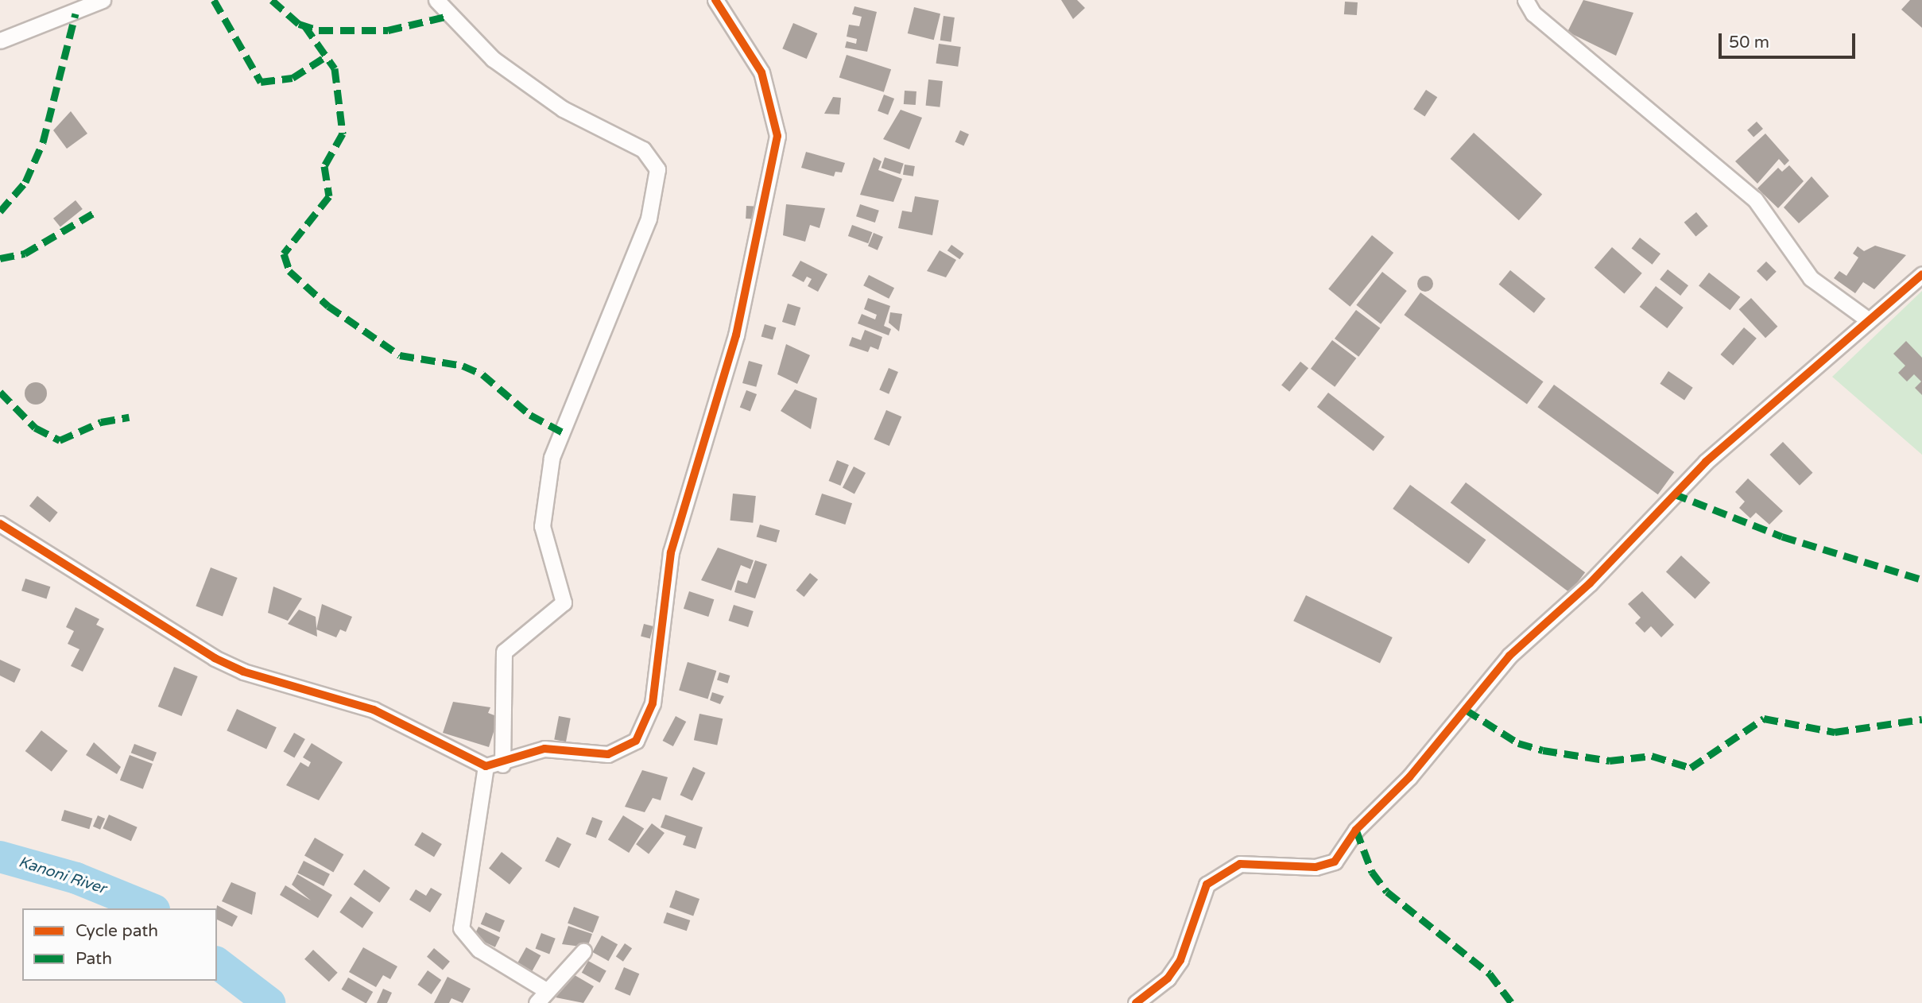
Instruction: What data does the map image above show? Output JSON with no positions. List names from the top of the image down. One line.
{"water":["Kanoni River"],"legend":["Cycle path","Path"],"scale_bar":"50 m"}
